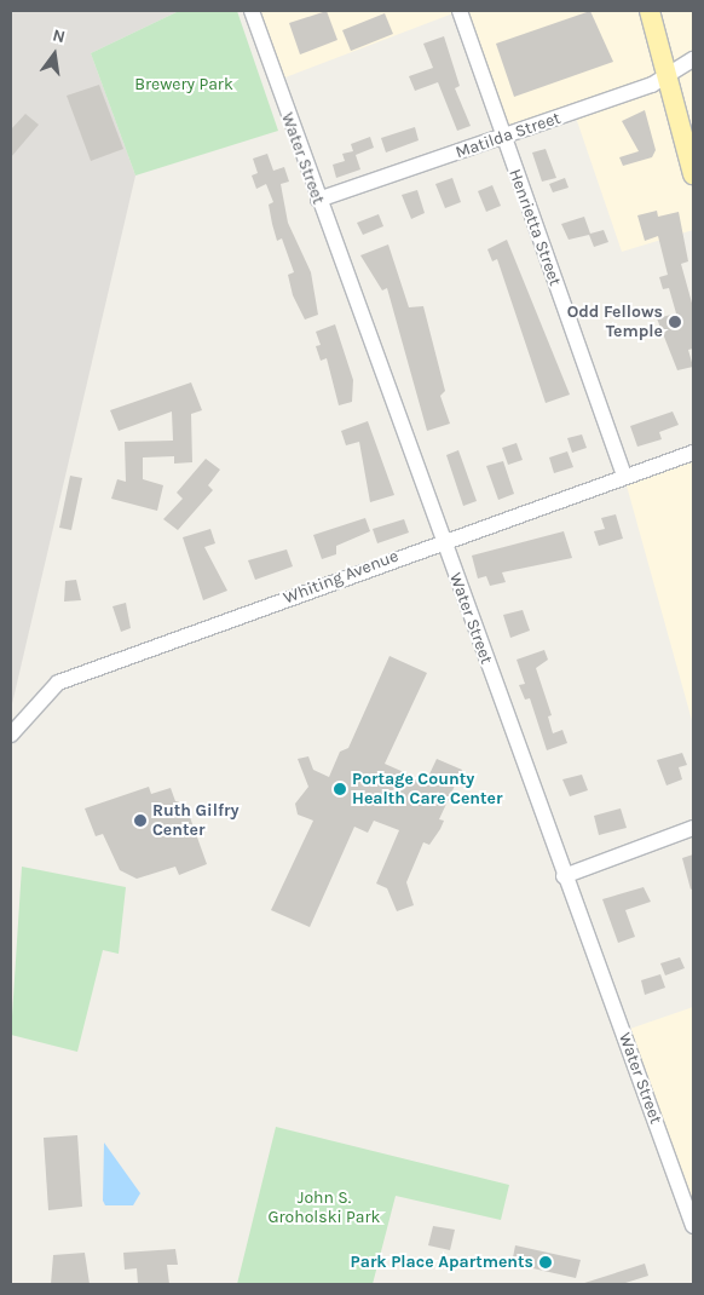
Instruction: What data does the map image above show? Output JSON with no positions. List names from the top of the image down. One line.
{"streets":{"street":["Matilda Street","Water Street","Henrietta Street","Whiting Avenue"]},"crossings":[["Matilda Street","Water Street"],["Matilda Street","Henrietta Street"],["Water Street","Whiting Avenue"],["Henrietta Street","Whiting Avenue"]],"parks":["Brewery Park","John S. Groholski Park"],"places":["Odd Fellows Temple","Portage County Health Care Center","Ruth Gilfry Center","Park Place Apartments"],"north":"top"}
